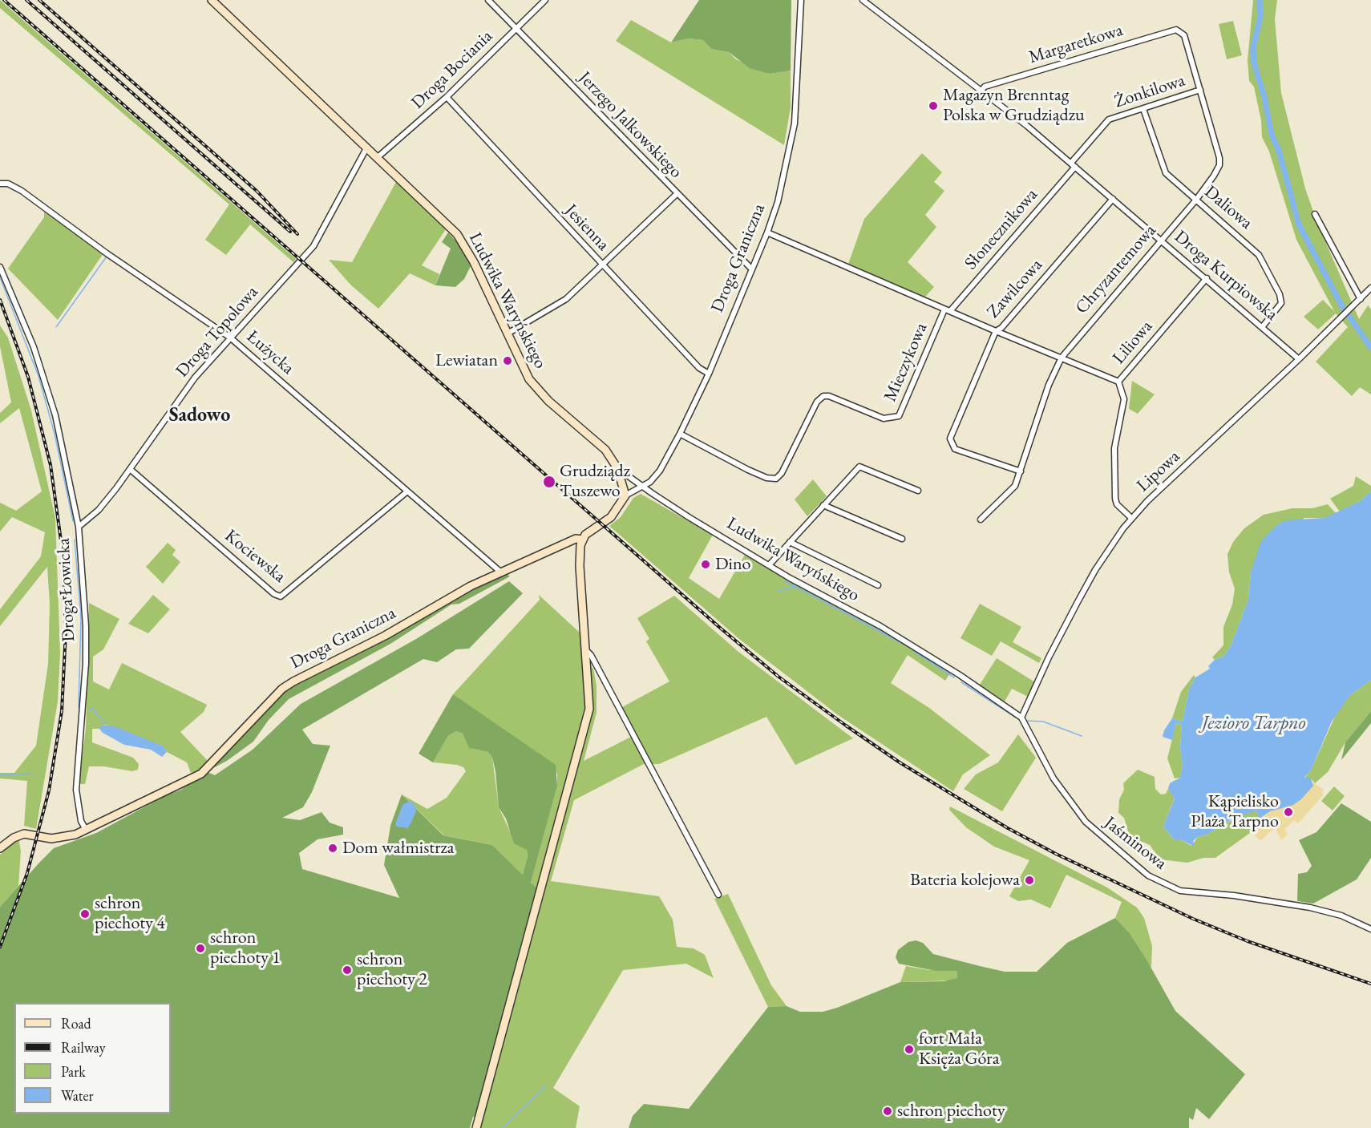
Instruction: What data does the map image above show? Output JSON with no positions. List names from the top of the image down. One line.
{"streets":{"street":["Margaretkowa","Droga Bociania","Żonkilowa","Jerzego Jalkowskiego","Daliowa","Jesienna","Słonecznikowa","Droga Graniczna","Chryzantemowa","Droga Kurpiowska","Zawilcowa","Ludwika Waryńskiego","Droga Topolowa","Liliowa","Łużycka","Mieczykowa","Lipowa","Kociewska","Droga Łowicka","Jaśminowa"]},"crossings":[["Margaretkowa","Chryzantemowa"],["Margaretkowa","Droga Kurpiowska"],["Droga Bociania","Jerzego Jalkowskiego"],["Droga Bociania","Jesienna"],["Droga Bociania","Ludwika Waryńskiego"],["Żonkilowa","Daliowa"],["Żonkilowa","Słonecznikowa"],["Żonkilowa","Chryzantemowa"],["Żonkilowa","Droga Kurpiowska"],["Jerzego Jalkowskiego","Droga Graniczna"],["Daliowa","Chryzantemowa"],["Daliowa","Droga Kurpiowska"],["Jesienna","Droga Graniczna"],["Słonecznikowa","Droga Kurpiowska"],["Słonecznikowa","Mieczykowa"],["Droga Graniczna","Ludwika Waryńskiego"],["Droga Graniczna","Łużycka"],["Droga Graniczna","Mieczykowa"],["Droga Graniczna","Droga Łowicka"],["Chryzantemowa","Droga Kurpiowska"],["Chryzantemowa","Zawilcowa"],["Chryzantemowa","Mieczykowa"],["Droga Kurpiowska","Zawilcowa"],["Droga Kurpiowska","Liliowa"],["Droga Kurpiowska","Lipowa"],["Zawilcowa","Mieczykowa"],["Ludwika Waryńskiego","Droga Topolowa"],["Ludwika Waryńskiego","Lipowa"],["Ludwika Waryńskiego","Jaśminowa"],["Droga Topolowa","Łużycka"],["Droga Topolowa","Kociewska"],["Droga Topolowa","Droga Łowicka"],["Liliowa","Mieczykowa"],["Liliowa","Lipowa"],["Łużycka","Kociewska"],["Lipowa","Jaśminowa"]],"districts":["Sadowo"],"water":["Jezioro Tarpno"],"places":["Magazyn Brenntag Polska w Grudziądzu","Lewiatan","Grudziądz Tuszewo","Dino","Kąpielisko Plaża Tarpno","Dom wałmistrza","Bateria kolejowa","schron piechoty 4","schron piechoty 1","schron piechoty 2","fort Mała Księża Góra","schron piechoty"],"legend":["Road","Railway","Park","Water"]}
